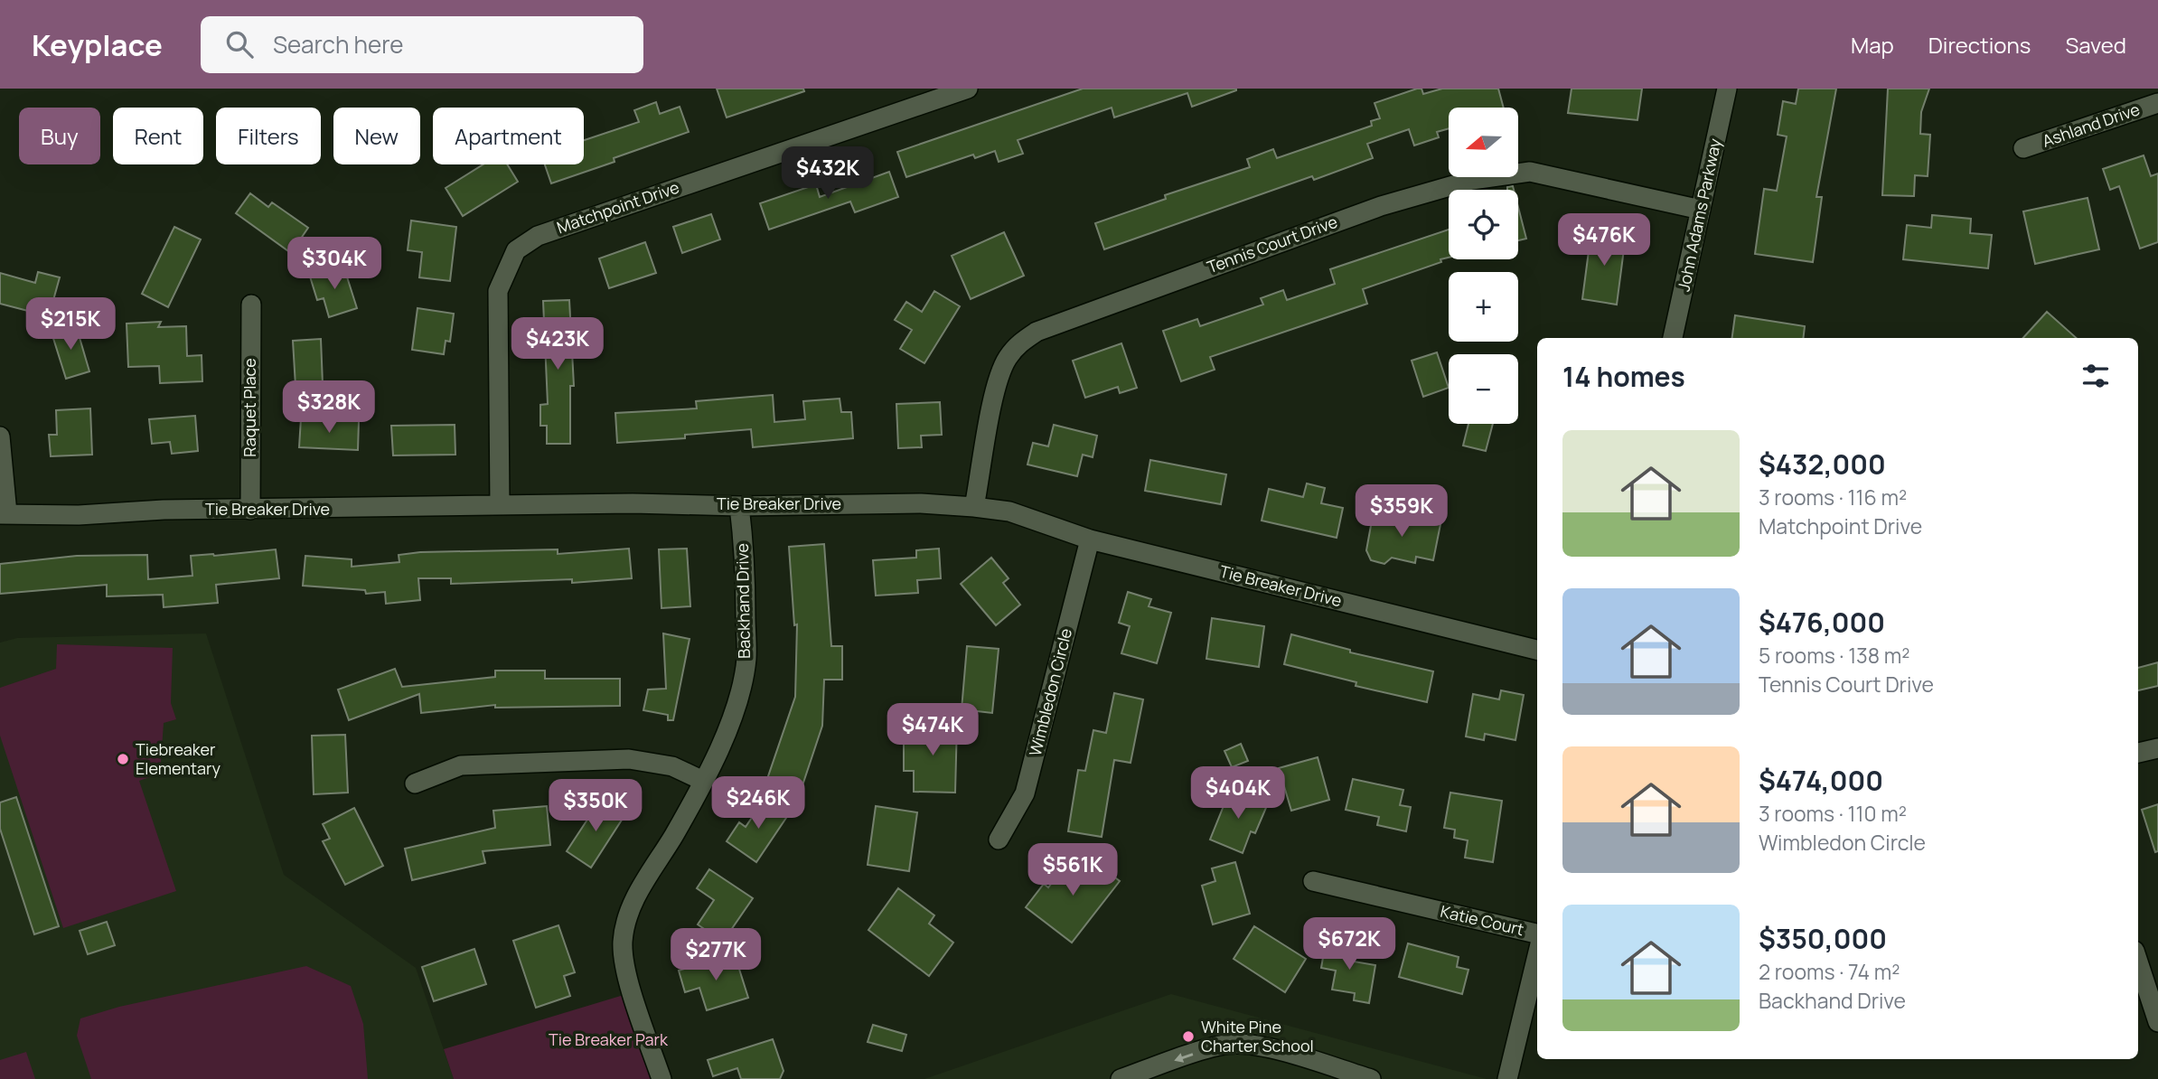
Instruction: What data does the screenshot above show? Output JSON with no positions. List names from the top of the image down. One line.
{"streets":{"street":["Ashland Drive","Matchpoint Drive","John Adams Parkway","Tennis Court Drive","Raquet Place","Tie Breaker Drive","Backhand Drive","Wimbledon Circle","Katie Court"]},"crossings":[["Matchpoint Drive","Tie Breaker Drive"],["John Adams Parkway","Tennis Court Drive"],["Tennis Court Drive","Tie Breaker Drive"],["Raquet Place","Tie Breaker Drive"],["Tie Breaker Drive","Backhand Drive"],["Tie Breaker Drive","Wimbledon Circle"]],"parks":["Tie Breaker Park"],"places":["Tiebreaker Elementary","White Pine Charter School"],"north":"left","page":{"header":"Keyplace","search":"Search here","nav":["Map","Directions","Saved"],"map_buttons":["+","−"],"chip":["Buy","Rent","Filters","New","Apartment"],"price":["$432K","$476K","$304K","$215K","$423K","$328K","$359K","$474K","$404K","$246K","$350K","$561K","$672K","$277K"],"heading":"14 homes","list":[{"name":"$432,000","note":"3 rooms · 116 m² · Matchpoint Drive"},{"name":"$476,000","note":"5 rooms · 138 m² · Tennis Court Drive"},{"name":"$474,000","note":"3 rooms · 110 m² · Wimbledon Circle"},{"name":"$350,000","note":"2 rooms · 74 m² · Backhand Drive"}]}}
